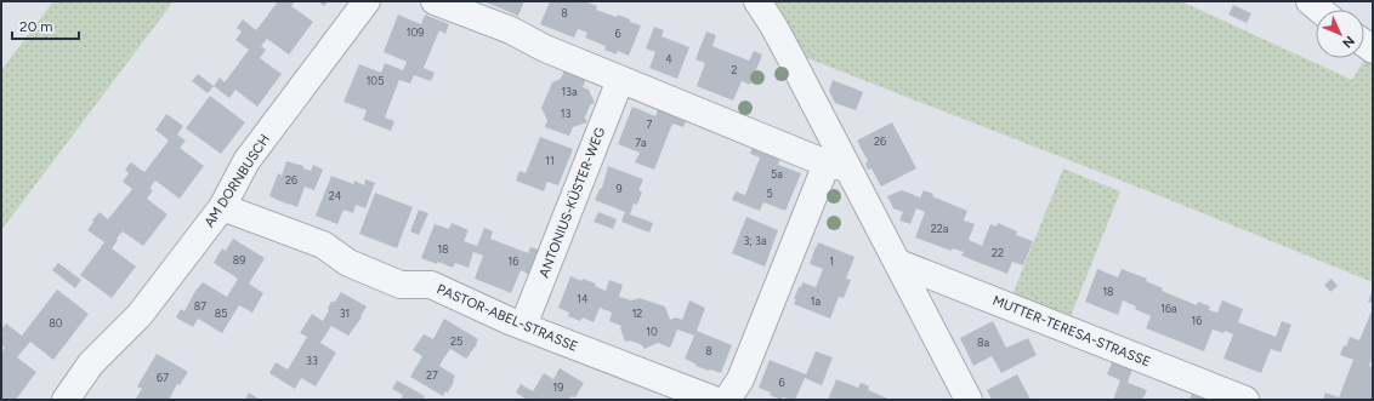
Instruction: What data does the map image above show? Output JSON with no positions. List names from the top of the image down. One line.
{"streets":{"street":["AM DORNBUSCH","ANTONIUS-KÜSTER-WEG","PASTOR-ABEL-STRASSE","MUTTER-TERESA-STRASSE"]},"crossings":[["AM DORNBUSCH","PASTOR-ABEL-STRASSE"],["ANTONIUS-KÜSTER-WEG","PASTOR-ABEL-STRASSE"]],"house_numbers":["8","109","6","4","2","105","13a","13","7","26","7a","11","5a","26","9","5","24","22a","3; 3a","18","22","89","16","1","18","14","1a","87","16a","85","31","12","16","80","10","25","8a","8","33","27","67","6","19"],"scale_bar":"20 m","north":"bottom right"}
